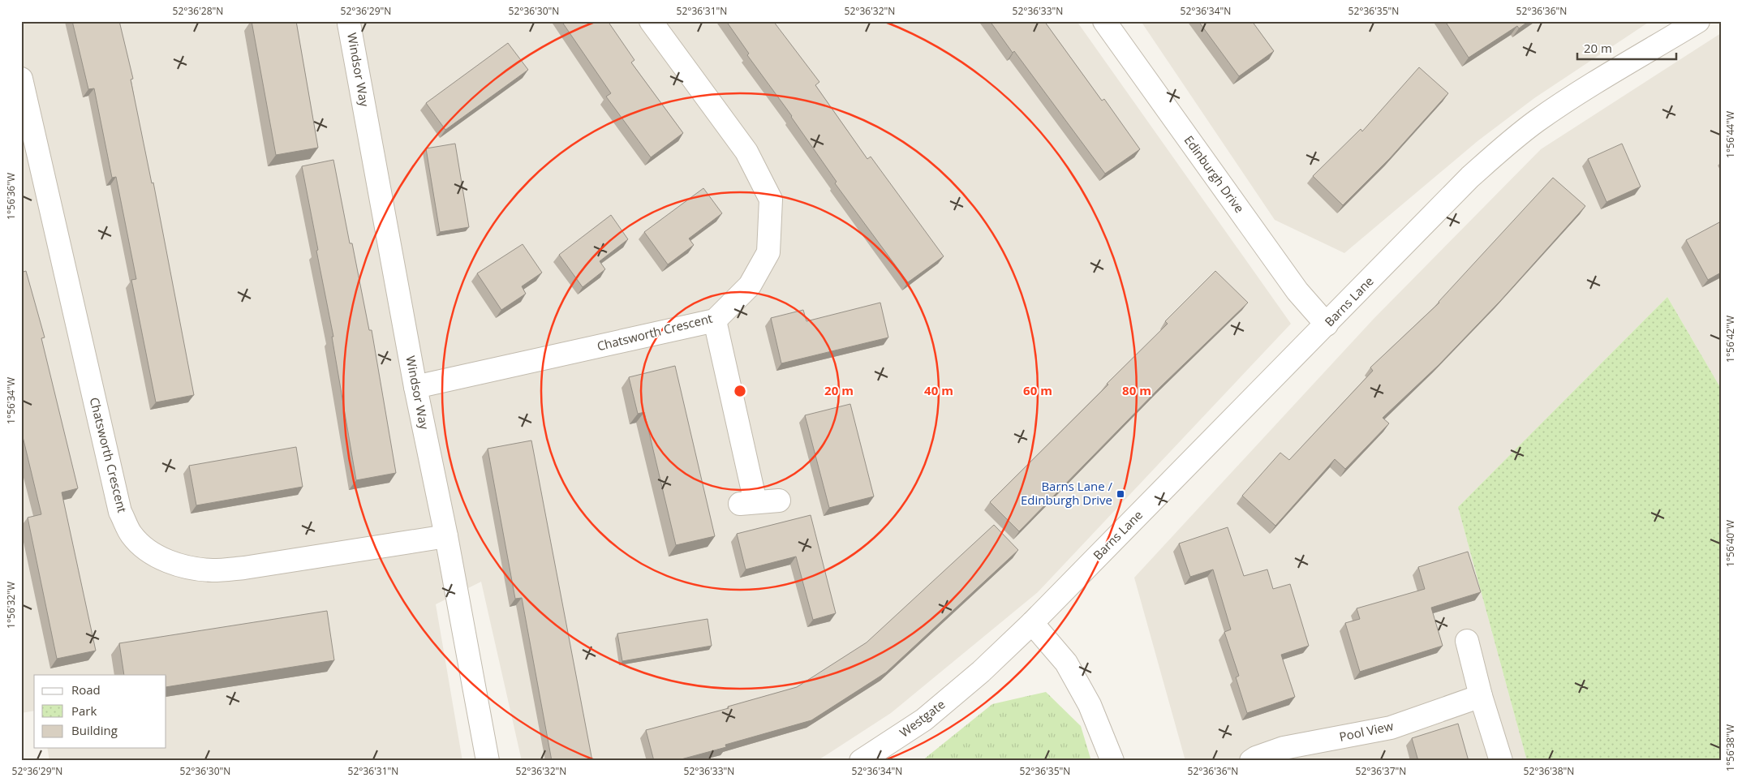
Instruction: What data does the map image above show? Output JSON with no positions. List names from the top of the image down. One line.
{"streets":{"street":["Windsor Way","Edinburgh Drive","Barns Lane","Chatsworth Crescent","Westgate","Pool View"]},"crossings":[["Windsor Way","Chatsworth Crescent"],["Edinburgh Drive","Barns Lane"],["Barns Lane","Westgate"]],"places":{"transit":["Barns Lane / Edinburgh Drive"]},"legend":["Road","Park","Building"],"scale_bar":"20 m","coordinates":["52°36'28\"N","52°36'29\"N","52°36'30\"N","52°36'31\"N","52°36'32\"N","52°36'33\"N","52°36'34\"N","52°36'35\"N","52°36'36\"N","1°56'44\"W","1°56'36\"W","1°56'42\"W","1°56'34\"W","1°56'40\"W","1°56'32\"W","1°56'38\"W","52°36'37\"N","52°36'38\"N"],"rings":["20 m","40 m","60 m","80 m"]}
